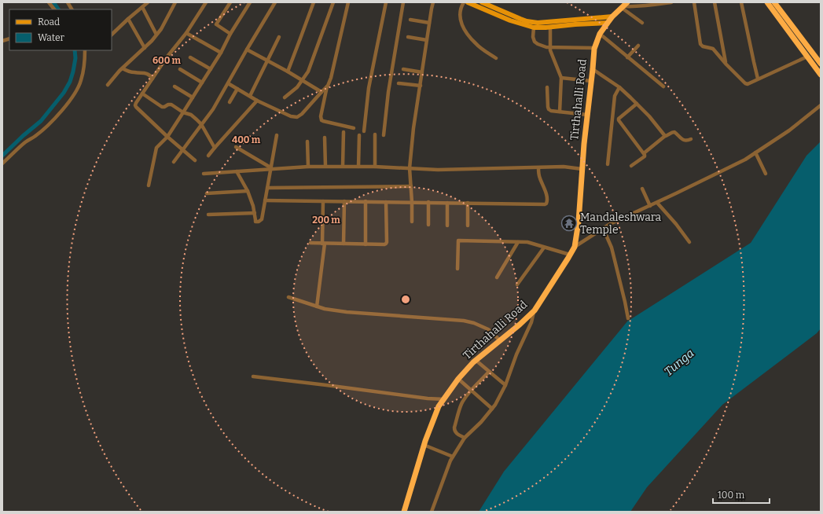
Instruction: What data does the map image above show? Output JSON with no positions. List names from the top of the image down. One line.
{"streets":{"highway":["Tirthahalli Road"]},"water":["Tunga"],"places":{"temple":["Mandaleshwara Temple"]},"legend":["Road","Water"],"scale_bar":"100 m","rings":["600 m","400 m","200 m"]}
